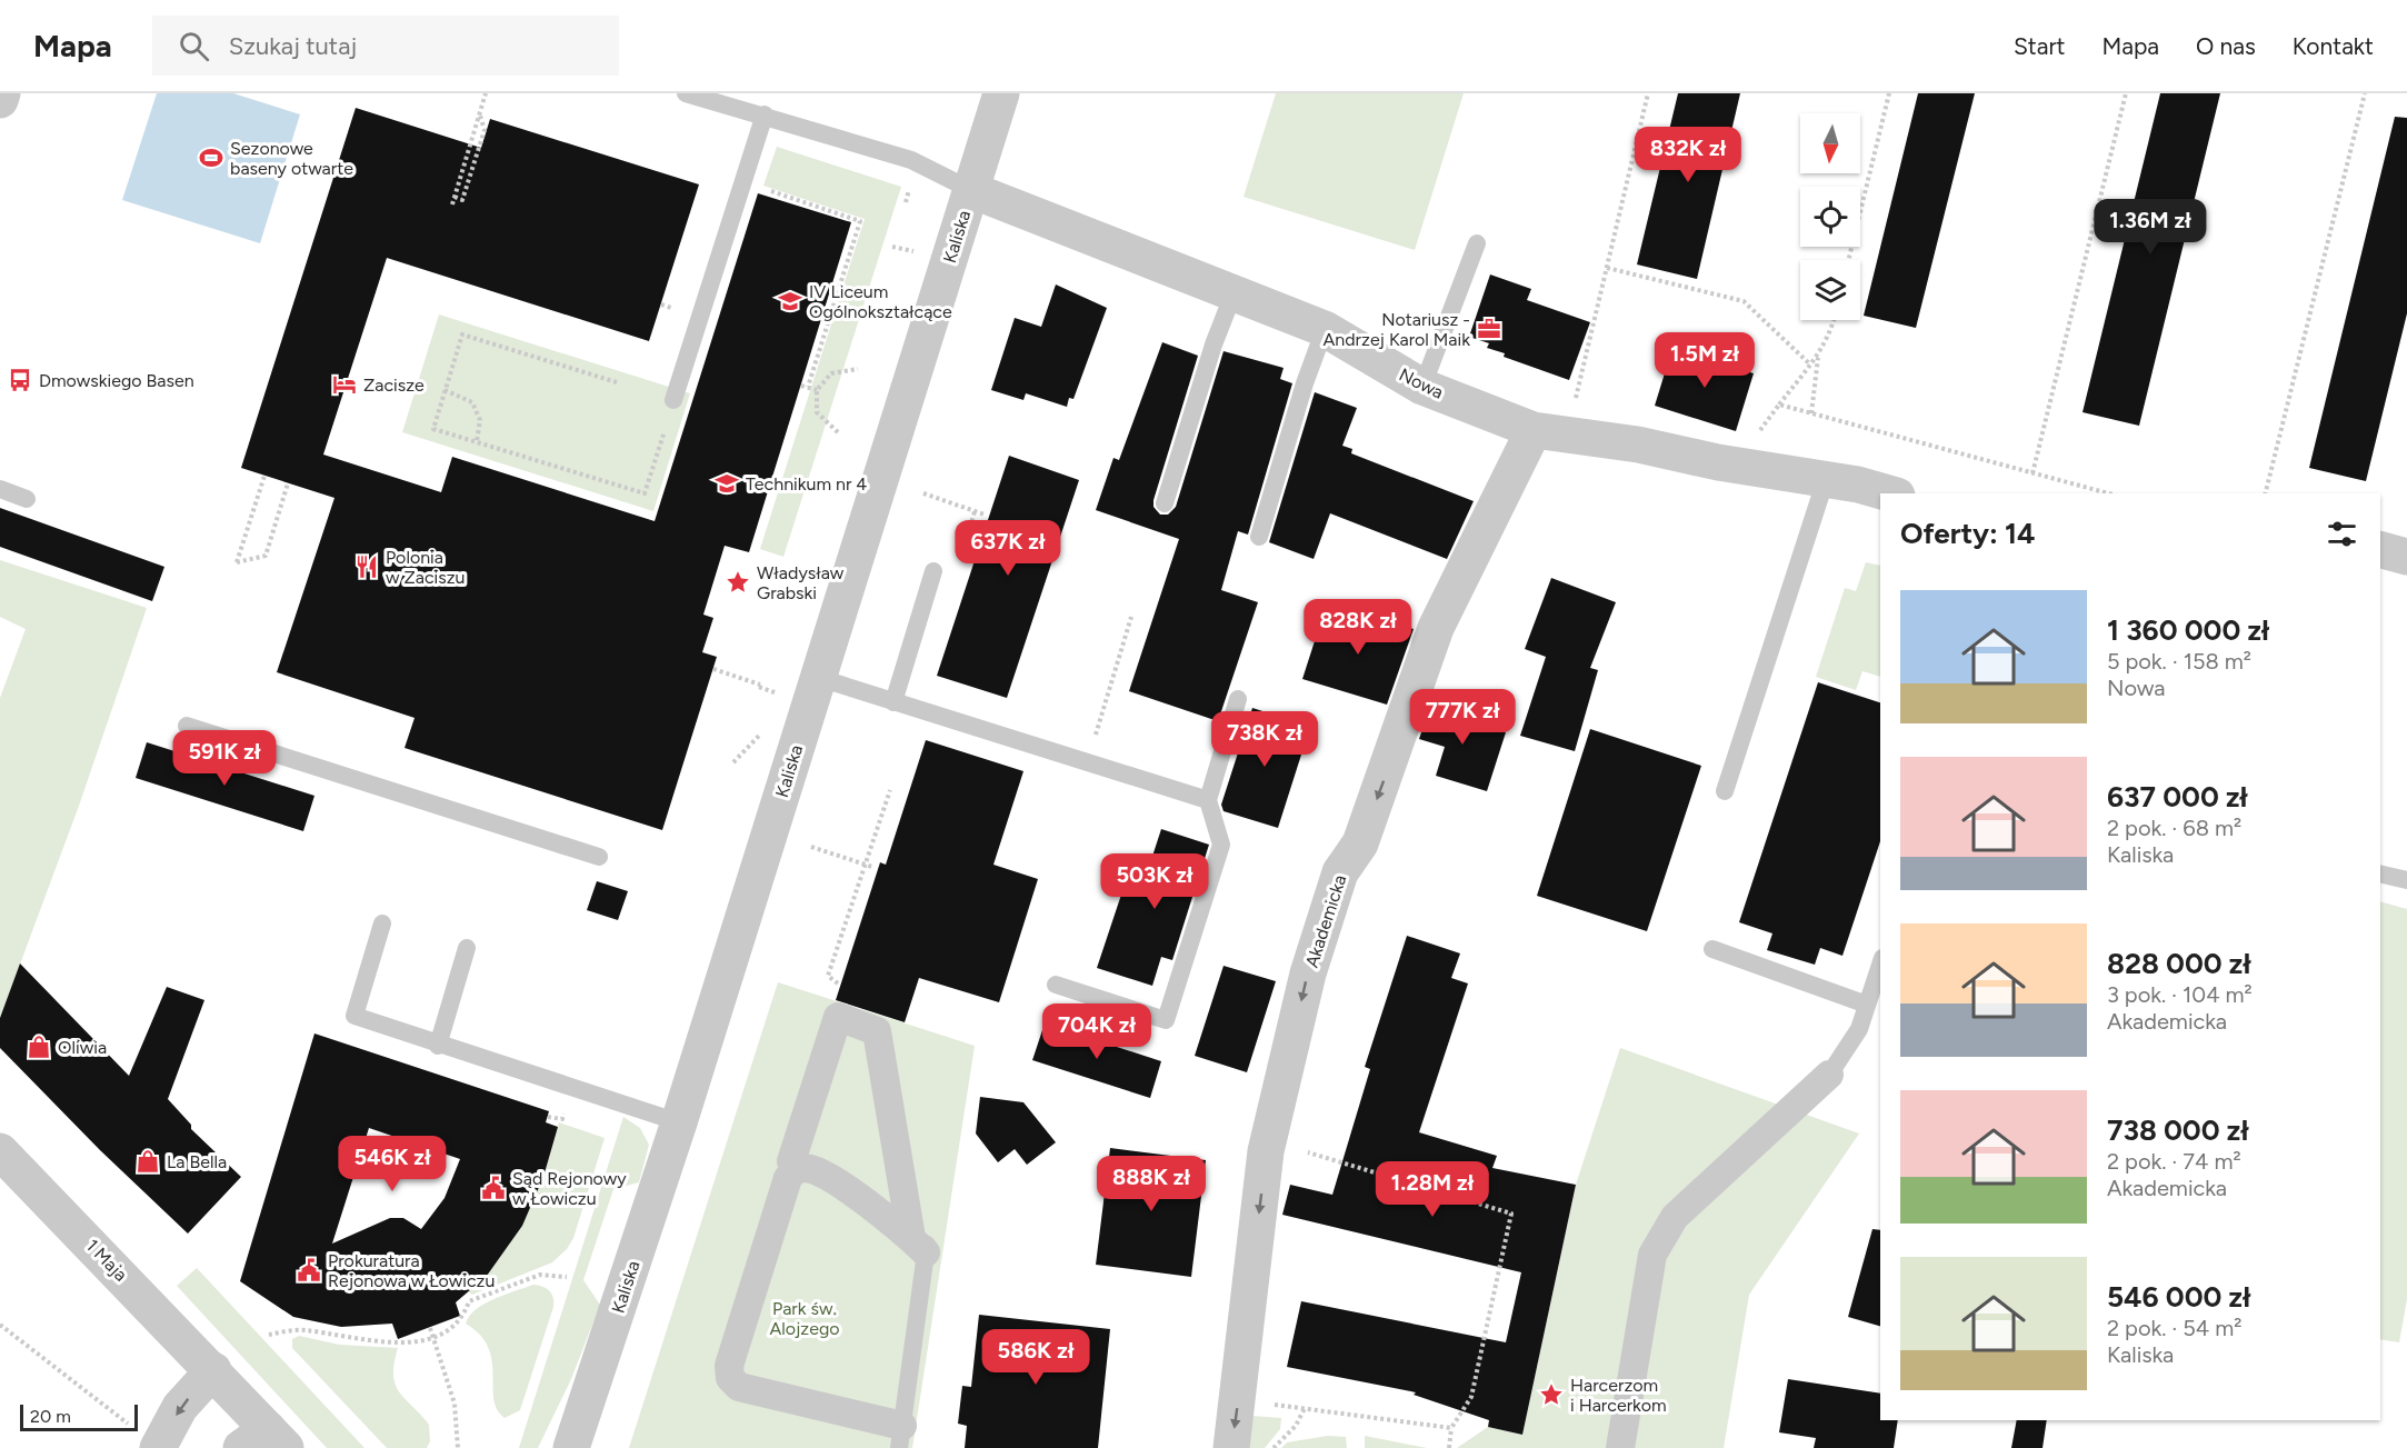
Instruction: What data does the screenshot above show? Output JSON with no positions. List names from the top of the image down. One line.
{"streets":{"street":["Kaliska","Nowa","Akademicka","1 Maja"]},"crossings":[["Kaliska","Nowa"],["Nowa","Akademicka"]],"one_way":["Akademicka"],"parks":["Park św. Alojzego"],"places":{"sports":["Sezonowe baseny otwarte"],"school or university":["IV Liceum Ogólnokształcące","Technikum nr 4"],"office":["Notariusz - Andrzej Karol Maik"],"bus stop":["Dmowskiego Basen"],"hotel":["Zacisze"],"restaurant":["Polonia w Zaciszu"],"place":["Władysław Grabski","Harcerzom i Harcerkom"],"shop":["Oliwia","La Bella"],"public building":["Sąd Rejonowy w Łowiczu","Prokuratura Rejonowa w Łowiczu"]},"scale_bar":"20 m","north":"bottom","page":{"header":"Mapa","search":"Szukaj tutaj","nav":["Start","Mapa","O nas","Kontakt"],"price":["832K zł","1.36M zł","1.5M zł","637K zł","828K zł","777K zł","738K zł","591K zł","503K zł","704K zł","546K zł","888K zł","1.28M zł","586K zł"],"heading":"Oferty: 14","list":[{"name":"1 360 000 zł","note":"5 pok. · 158 m² · Nowa"},{"name":"637 000 zł","note":"2 pok. · 68 m² · Kaliska"},{"name":"828 000 zł","note":"3 pok. · 104 m² · Akademicka"},{"name":"738 000 zł","note":"2 pok. · 74 m² · Akademicka"},{"name":"546 000 zł","note":"2 pok. · 54 m² · Kaliska"}],"scale":"20 m"}}
